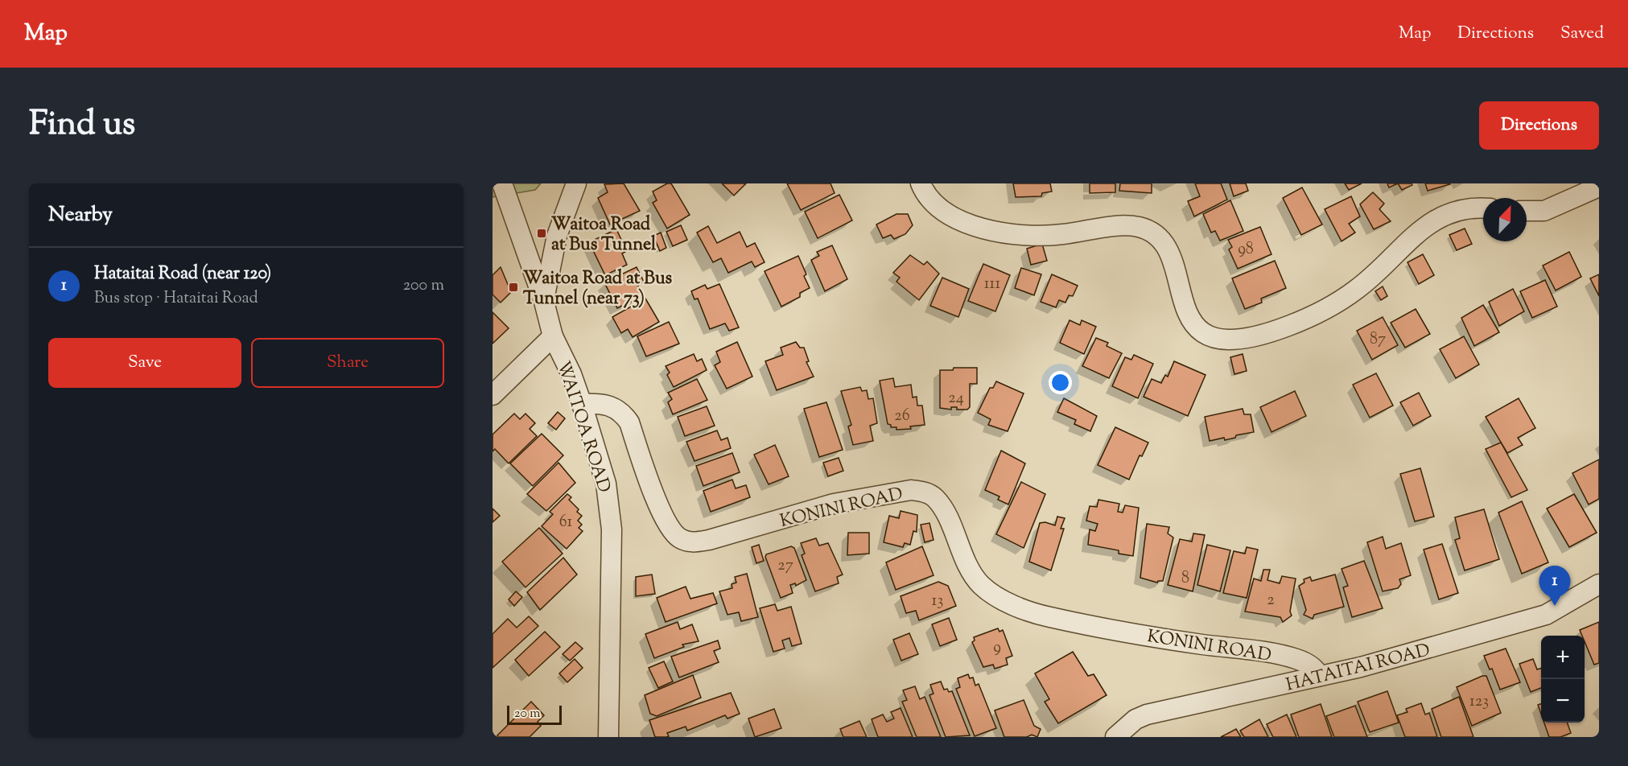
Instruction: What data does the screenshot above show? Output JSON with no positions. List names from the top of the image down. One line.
{"streets":{"street":["WAITOA ROAD","KONINI ROAD","HATAITAI ROAD"]},"crossings":[["WAITOA ROAD","KONINI ROAD"],["KONINI ROAD","HATAITAI ROAD"]],"places":{"transit":["Waitoa Road at Bus Tunnel","Waitoa Road at Bus Tunnel (near 73)"]},"house_numbers":["98","111","87","24","26","61","27","8","2","13","9","123"],"scale_bar":"20 m","north":"top right","page":{"header":"Map","nav":["Map","Directions","Saved"],"title":"Find us","buttons":["Directions",["Save","Share"]],"heading":"Nearby","list":[{"mark":"1","name":"Hataitai Road (near 120)","note":"Bus stop · Hataitai Road","value":"200 m"}],"pins":"1","map_buttons":["+","−"],"scale":"20 m"}}
